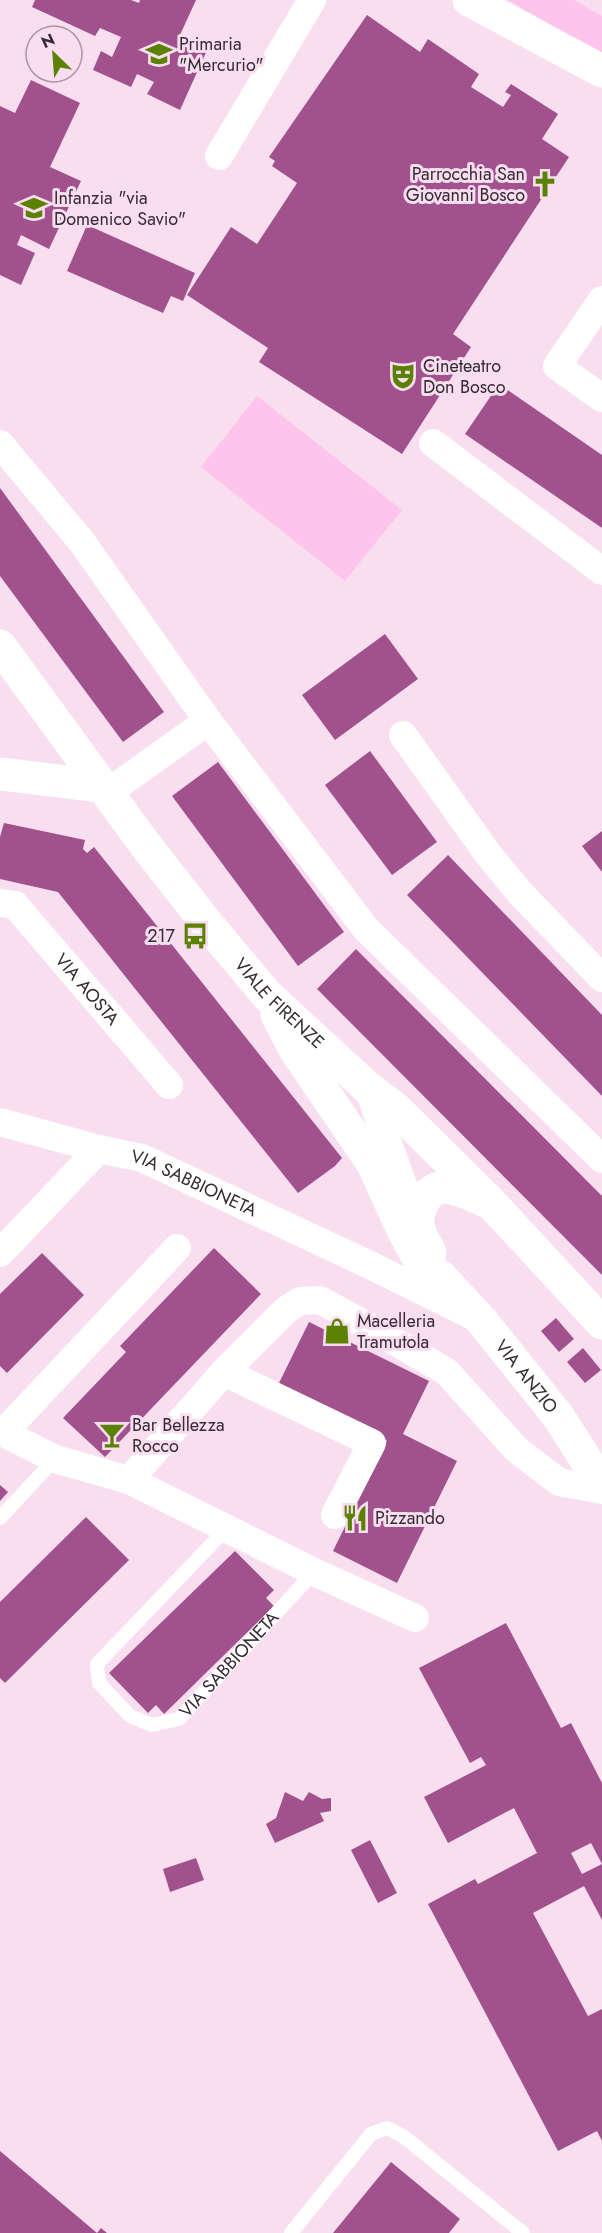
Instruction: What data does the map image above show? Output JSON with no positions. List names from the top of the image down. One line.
{"streets":{"main road":["VIALE FIRENZE","VIA ANZIO"],"street":["VIA AOSTA","VIA SABBIONETA"]},"crossings":[["VIA SABBIONETA","VIA ANZIO"]],"places":{"school or university":["Primaria \"Mercurio\"","Infanzia \"via Domenico Savio\""],"church":["Parrocchia San Giovanni Bosco"],"theatre":["Cineteatro Don Bosco"],"bus stop":["217"],"shop":["Macelleria Tramutola"],"bar":["Bar Bellezza Rocco"],"restaurant":["Pizzando"]},"north":"top left"}
